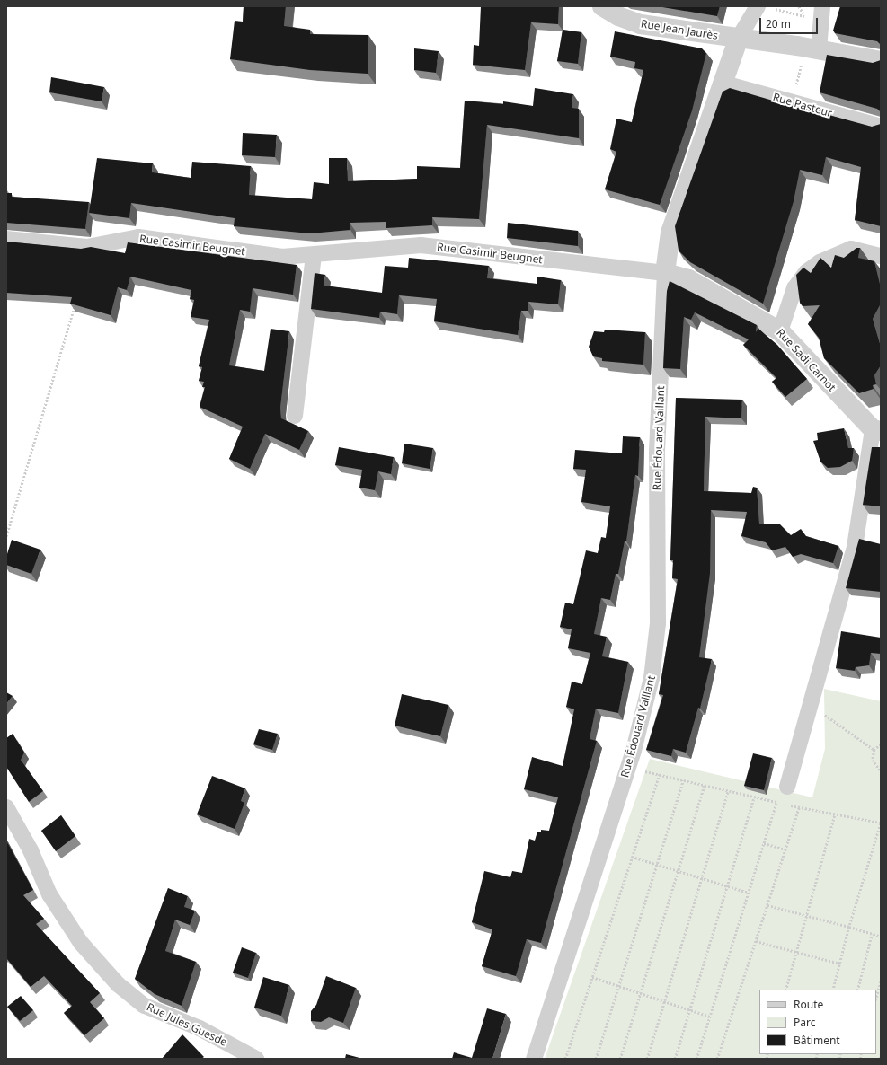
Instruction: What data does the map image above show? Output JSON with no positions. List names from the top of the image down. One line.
{"streets":{"street":["Rue Jean Jaurès","Rue Pasteur","Rue Casimir Beugnet","Rue Sadi Carnot","Rue Édouard Vaillant","Rue Jules Guesde"]},"crossings":[["Rue Casimir Beugnet","Rue Sadi Carnot"],["Rue Casimir Beugnet","Rue Édouard Vaillant"],["Rue Sadi Carnot","Rue Édouard Vaillant"]],"legend":["Route","Parc","Bâtiment"],"scale_bar":"20 m"}
